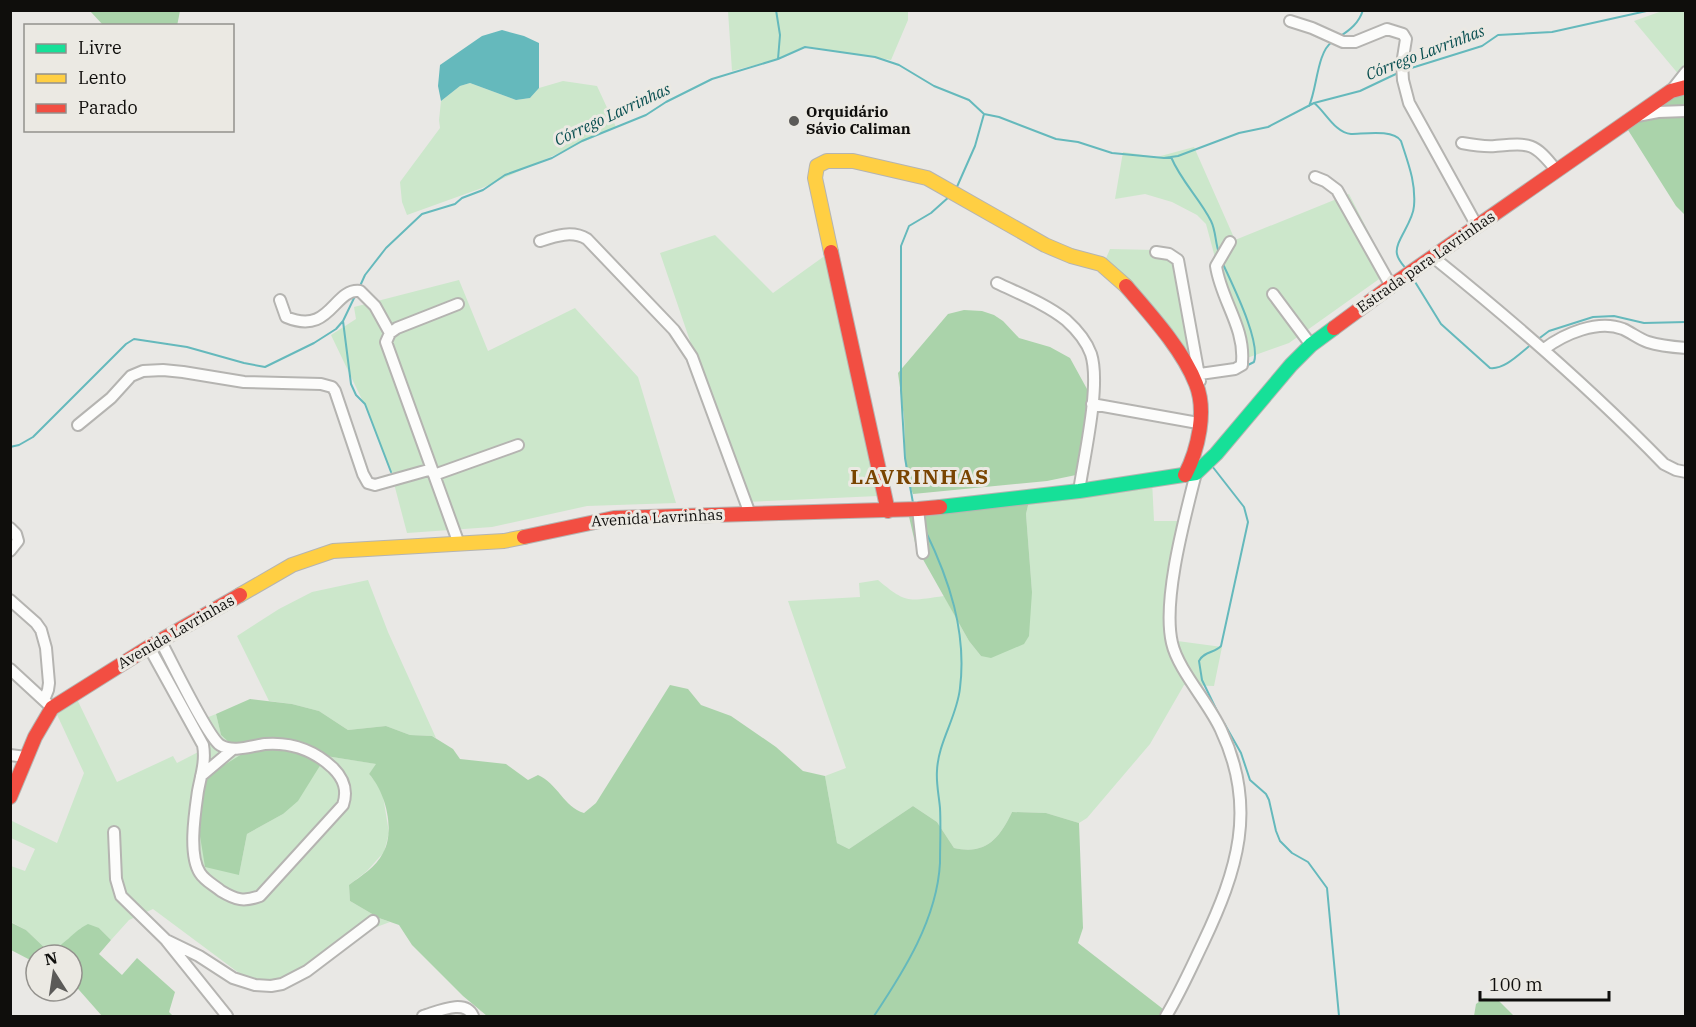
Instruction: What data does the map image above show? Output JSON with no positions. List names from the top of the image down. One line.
{"streets":{"street":["Estrada para Lavrinhas","Avenida Lavrinhas"]},"crossings":[["Estrada para Lavrinhas","Avenida Lavrinhas"]],"districts":["LAVRINHAS"],"water":["Córrego Lavrinhas"],"places":["Orquidário Sávio Caliman"],"legend":["Livre","Lento","Parado"],"scale_bar":"100 m","north":"top"}
